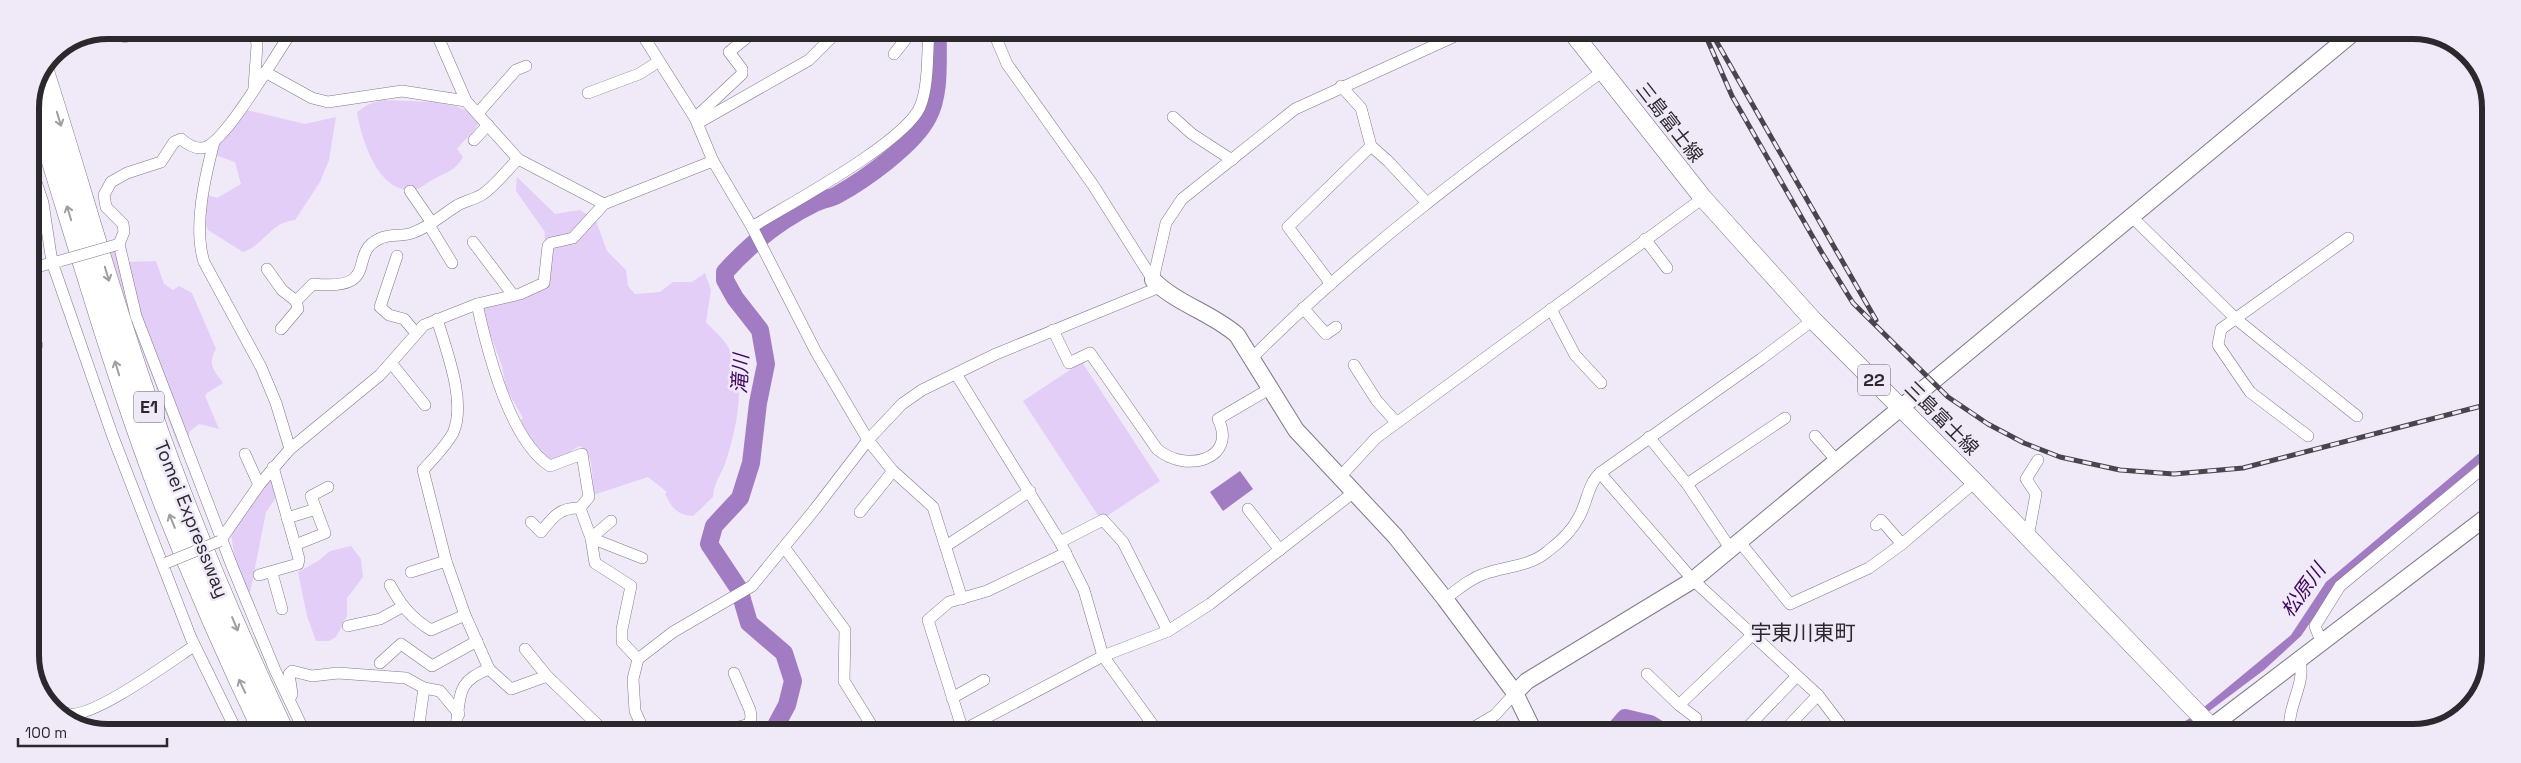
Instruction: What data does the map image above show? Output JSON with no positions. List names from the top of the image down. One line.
{"streets":{"highway":["E1","Tomei Expressway"],"main road":["三島富士線","22"]},"districts":["宇東川東町"],"water":["滝川","松原川"],"scale_bar":"100 m"}
